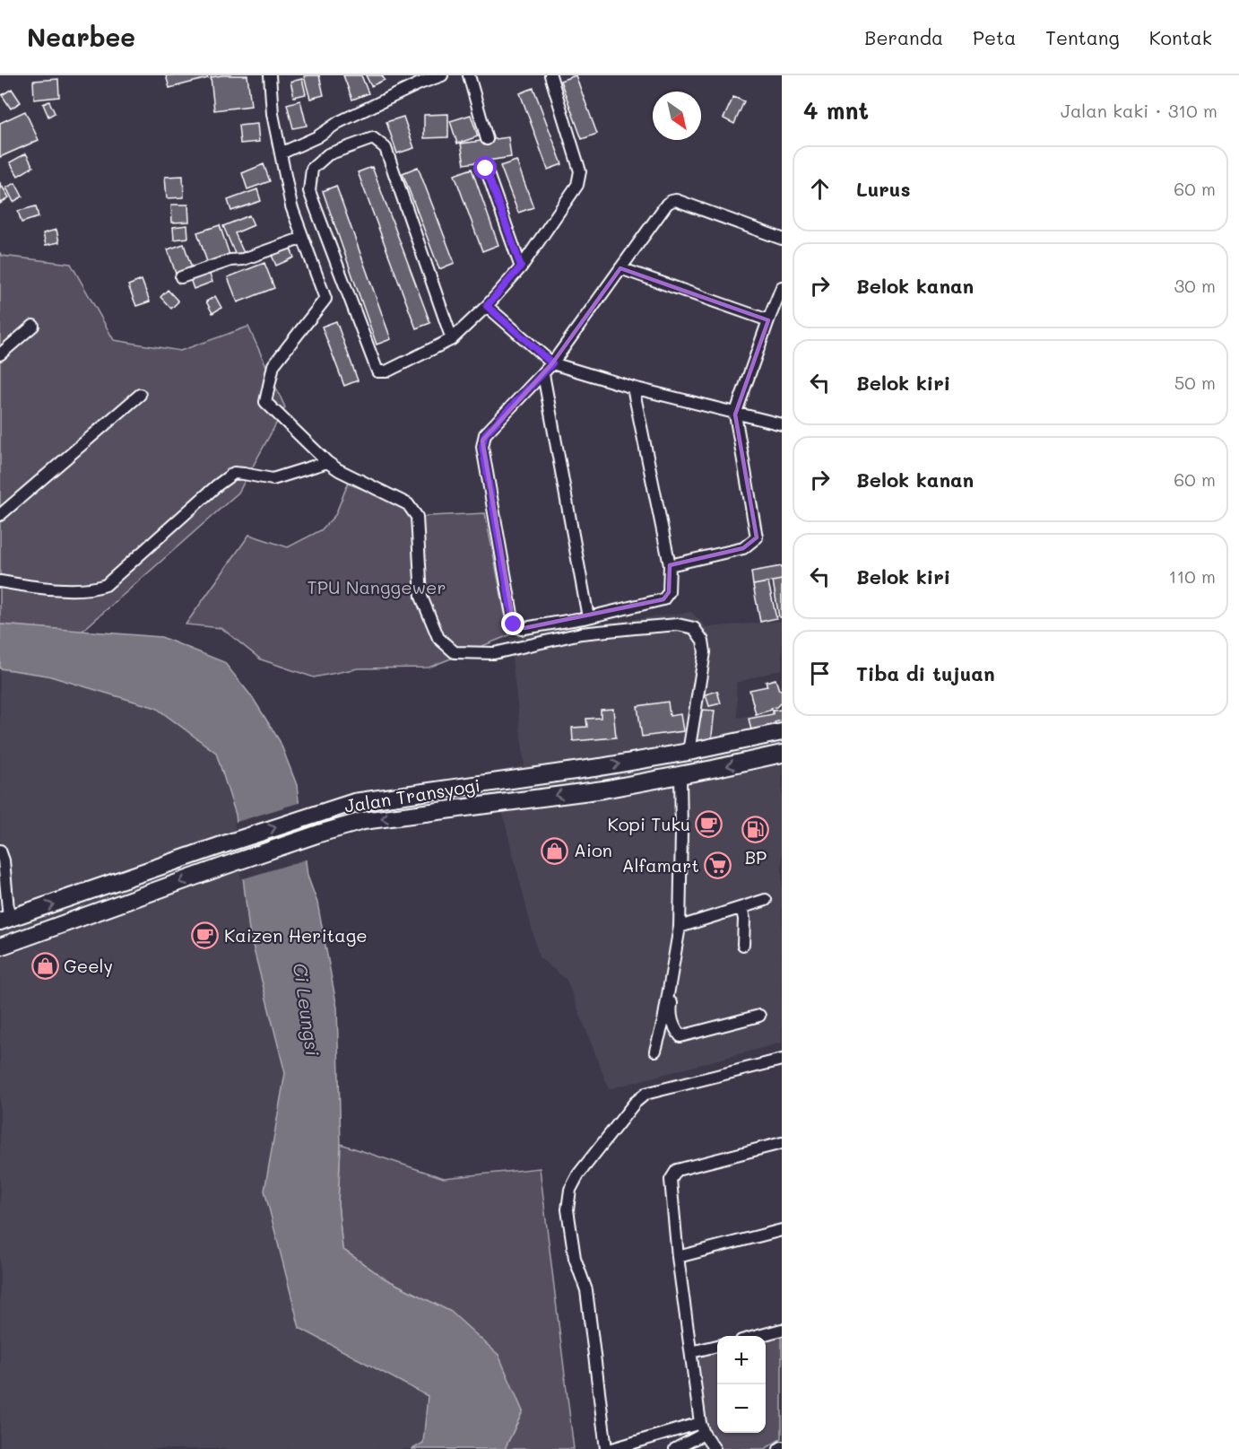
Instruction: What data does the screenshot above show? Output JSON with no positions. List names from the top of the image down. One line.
{"streets":{"highway":["Jalan Transyogi"]},"water":["Ci Leungsi"],"parks":["TPU Nanggewer"],"places":{"cafe":["Kopi Tuku","Kaizen Heritage"],"fuel station":["BP"],"shop":["Aion","Geely"],"supermarket":["Alfamart"]},"north":"bottom right","page":{"header":"Nearbee","nav":["Beranda","Peta","Tentang","Kontak"],"heading":["4 mnt","Jalan kaki · 310 m"],"list":[["Lurus","60 m"],["Belok kanan","30 m"],["Belok kiri","50 m"],["Belok kanan","60 m"],["Belok kiri","110 m"],"Tiba di tujuan"],"map_buttons":["+","−"]}}
